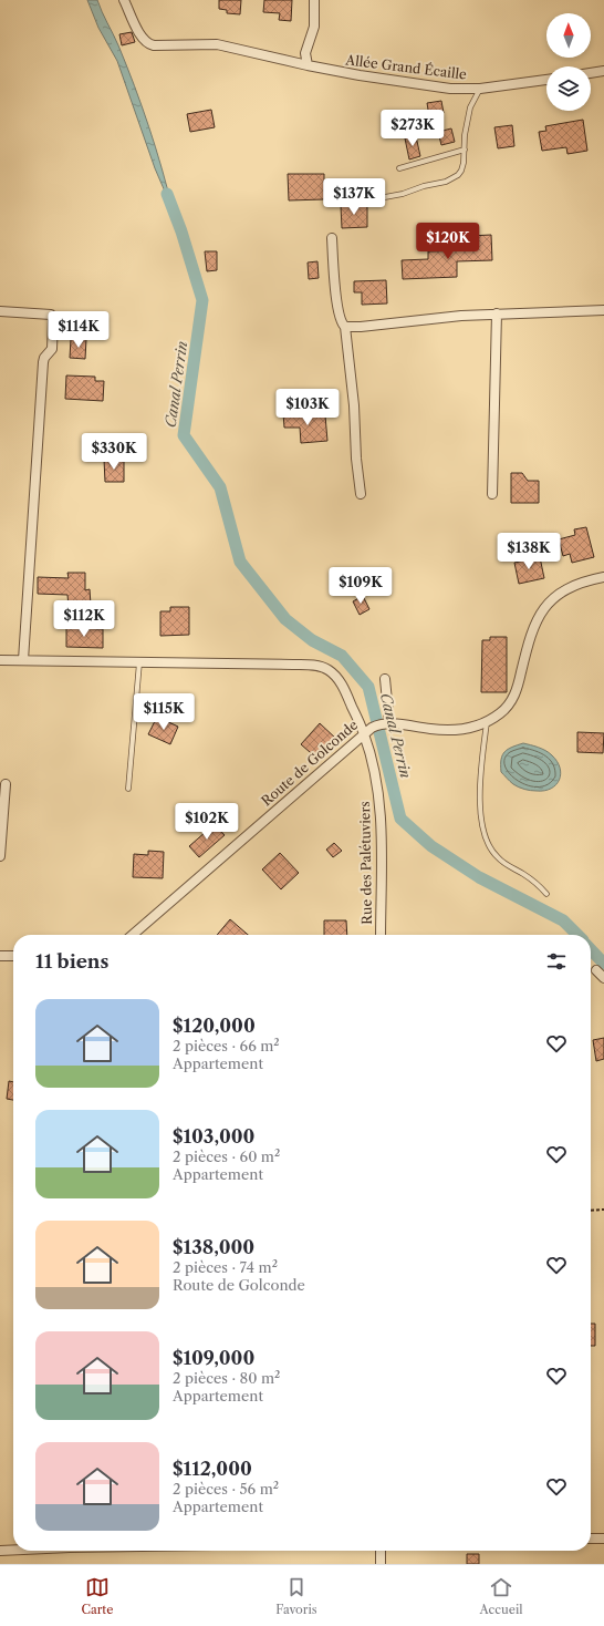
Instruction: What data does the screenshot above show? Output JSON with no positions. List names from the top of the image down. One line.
{"streets":{"street":["Allée Grand Écaille","Route de Golconde","Rue des Palétuviers"]},"crossings":[["Route de Golconde","Rue des Palétuviers"]],"water":["Canal Perrin"],"north":"top","page":{"price":["$273K","$137K","$120K","$114K","$103K","$330K","$138K","$109K","$112K","$115K","$102K"],"heading":"11 biens","list":[{"name":"$120,000","note":"2 pièces · 66 m² · Appartement"},{"name":"$103,000","note":"2 pièces · 60 m² · Appartement"},{"name":"$138,000","note":"2 pièces · 74 m² · Route de Golconde"},{"name":"$109,000","note":"2 pièces · 80 m² · Appartement"},{"name":"$112,000","note":"2 pièces · 56 m² · Appartement"}],"tabs":["Carte","Favoris","Accueil"]}}
